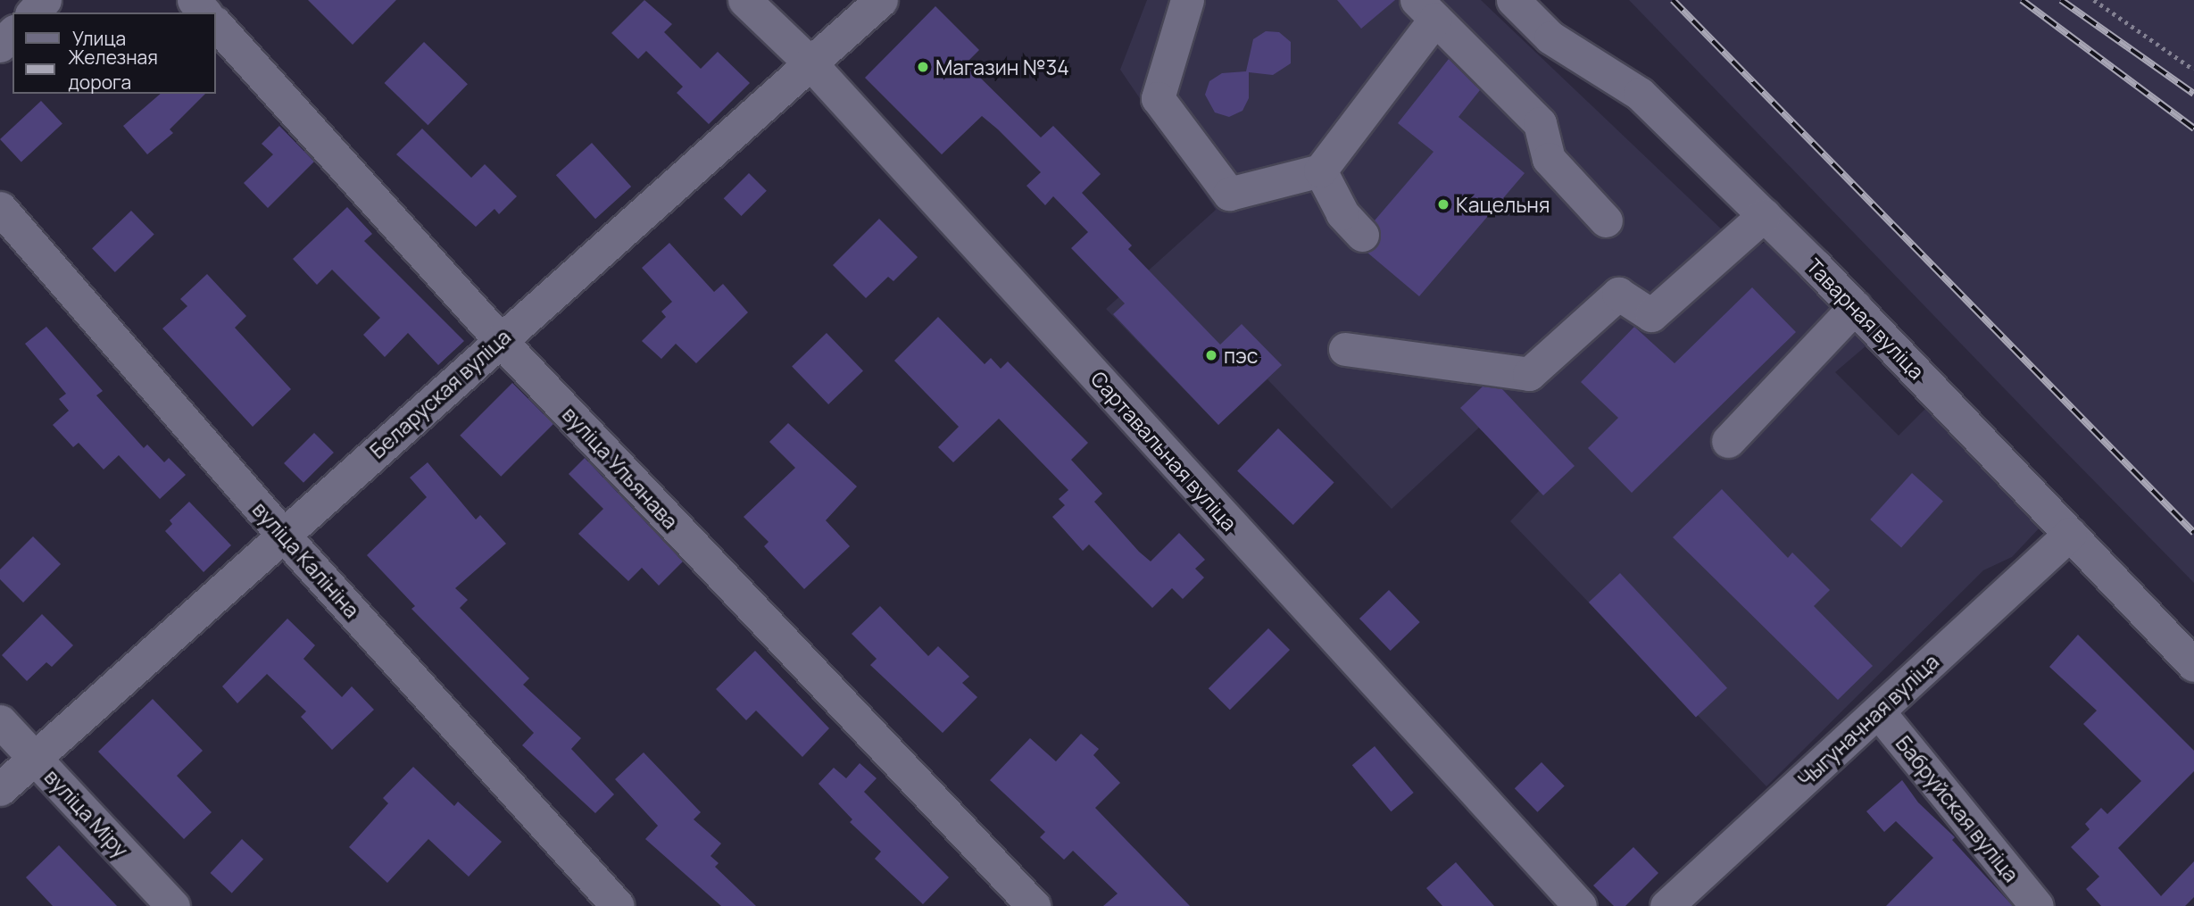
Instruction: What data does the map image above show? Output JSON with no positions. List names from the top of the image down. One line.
{"streets":{"street":["Таварная вуліца","Беларуская вуліца","Сартавальная вуліца","вуліца Ульянава","вуліца Калініна","Чыгуначная вуліца","Бабруйская вуліца","вуліца Міру"]},"crossings":[["Таварная вуліца","Чыгуначная вуліца"],["Беларуская вуліца","Сартавальная вуліца"],["Беларуская вуліца","вуліца Ульянава"],["Беларуская вуліца","вуліца Калініна"],["Беларуская вуліца","вуліца Міру"],["Чыгуначная вуліца","Бабруйская вуліца"]],"places":["Магазин №34","Кацельня","пэс"],"legend":["Улица","Железная дорога"]}
